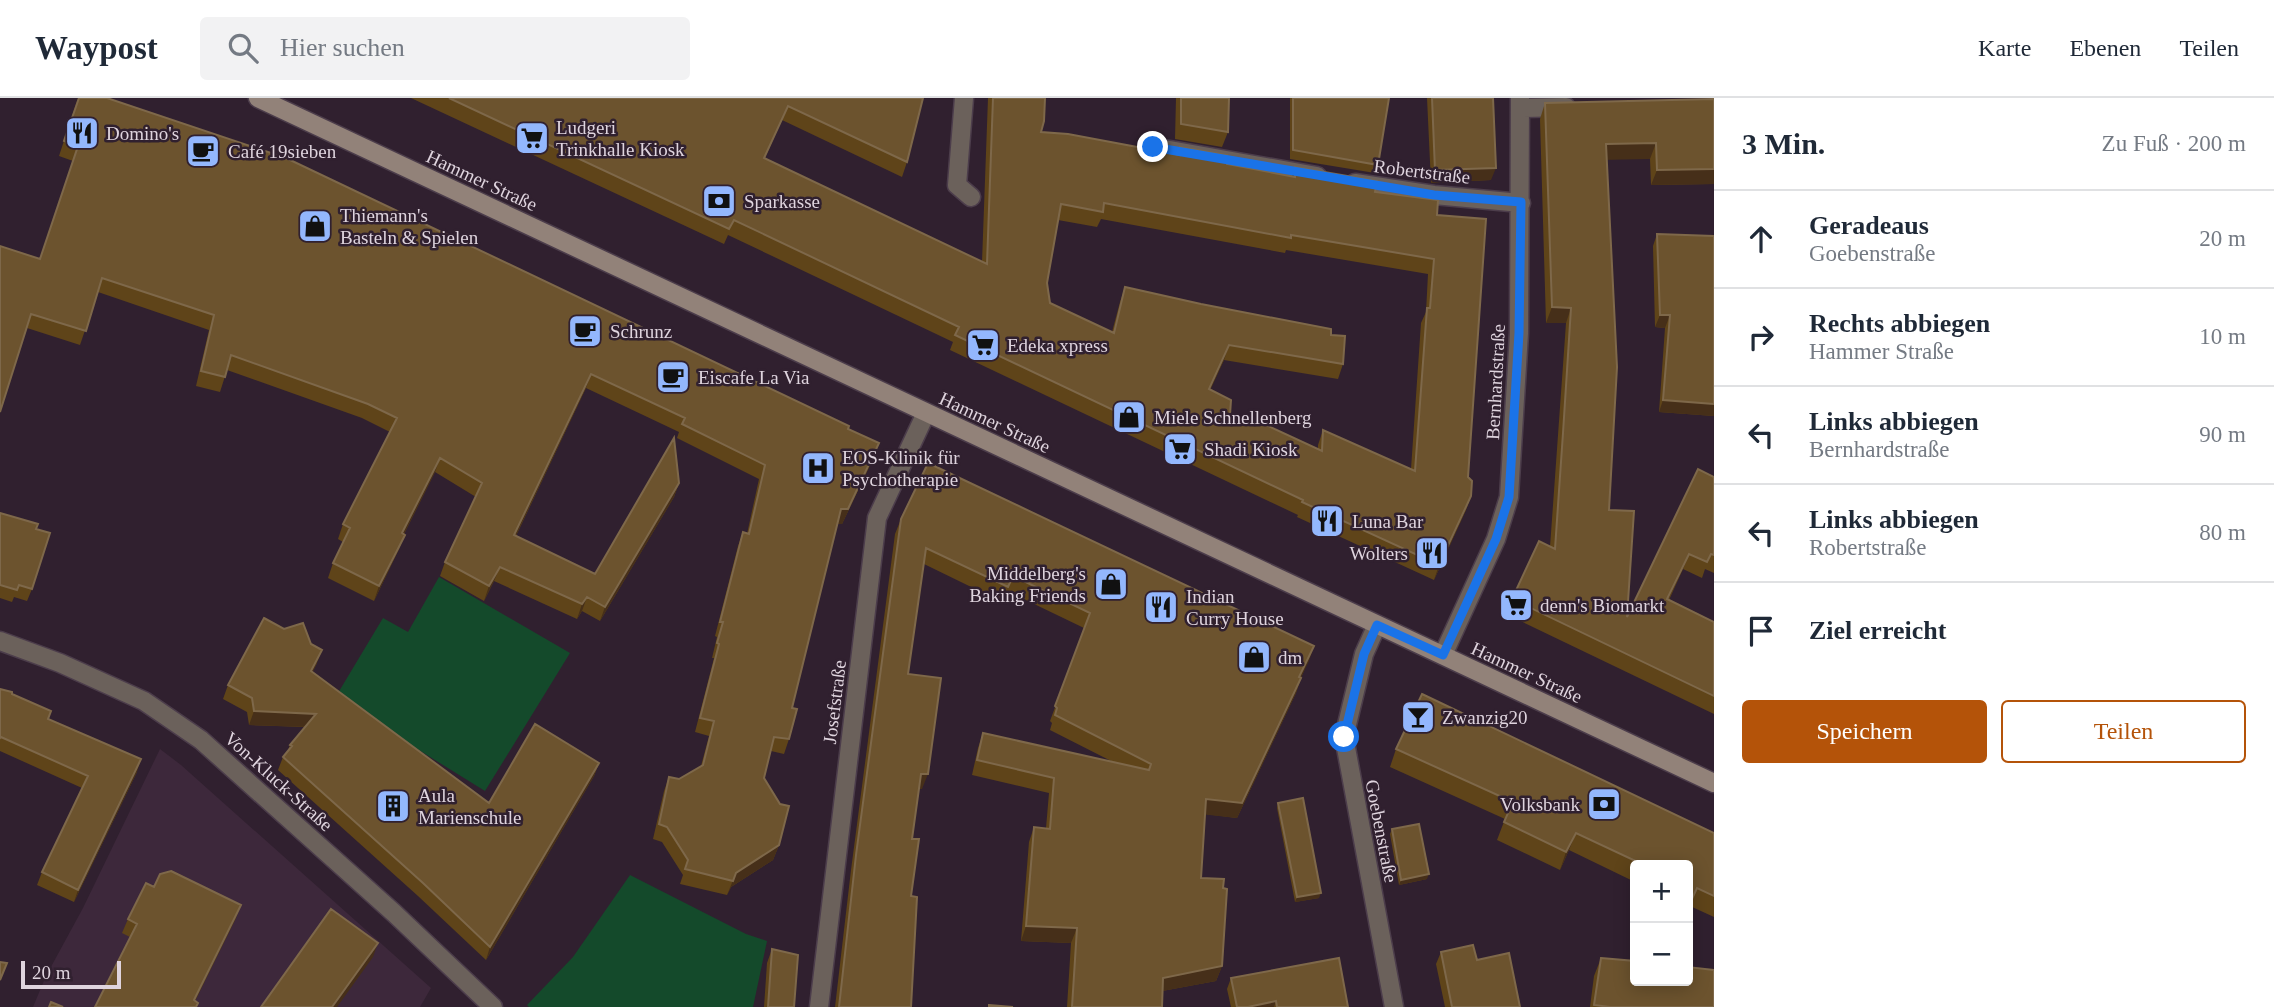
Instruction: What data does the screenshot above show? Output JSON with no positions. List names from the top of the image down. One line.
{"streets":{"main road":["Hammer Straße"],"street":["Robertstraße","Bernhardstraße","Josefstraße","Von-Kluck-Straße","Goebenstraße"]},"crossings":[["Robertstraße","Bernhardstraße"],["Hammer Straße","Bernhardstraße"],["Hammer Straße","Josefstraße"],["Hammer Straße","Goebenstraße"]],"places":{"restaurant":["Domino's","Luna Bar","Wolters","Indian Curry House"],"supermarket":["Ludgeri Trinkhalle Kiosk","Edeka xpress","Shadi Kiosk","denn's Biomarkt"],"cafe":["Café 19sieben","Schrunz","Eiscafe La Via"],"bank":["Sparkasse","Volksbank"],"shop":["Thiemann's Basteln & Spielen","Miele Schnellenberg","Middelberg's Baking Friends","dm"],"hospital":["EOS-Klinik für Psychotherapie"],"bar":["Zwanzig20"],"building":["Aula Marienschule"]},"scale_bar":"20 m","page":{"header":"Waypost","search":"Hier suchen","nav":["Karte","Ebenen","Teilen"],"heading":["3 Min.","Zu Fuß · 200 m"],"list":[["Geradeaus","Goebenstraße","20 m"],["Rechts abbiegen","Hammer Straße","10 m"],["Links abbiegen","Bernhardstraße","90 m"],["Links abbiegen","Robertstraße","80 m"],"Ziel erreicht"],"buttons":["Speichern","Teilen"],"map_buttons":["+","−"],"scale":"20 m"}}
